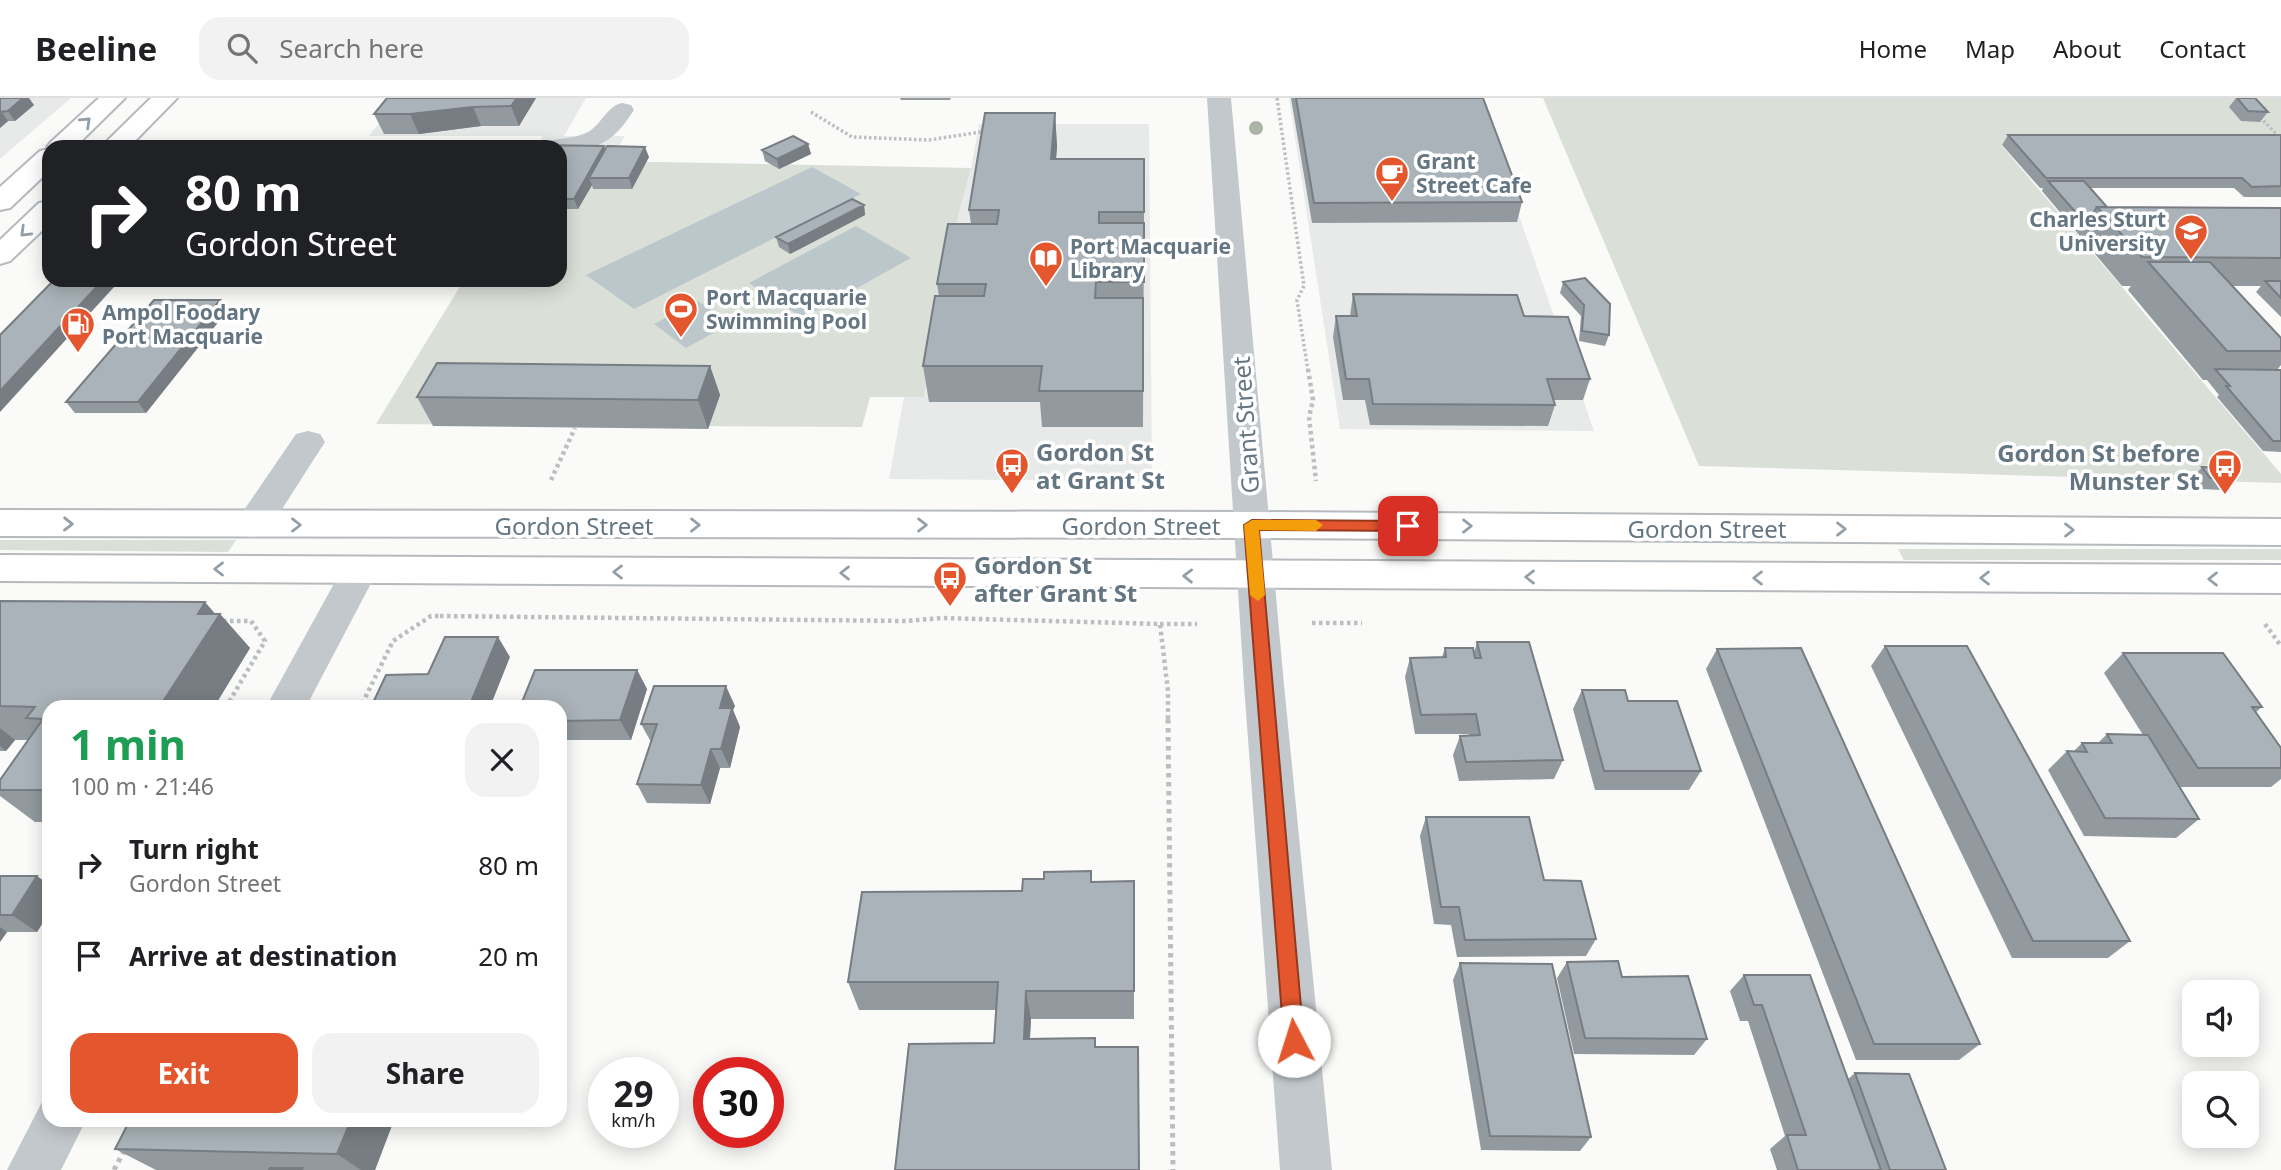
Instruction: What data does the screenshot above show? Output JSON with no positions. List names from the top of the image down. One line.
{"streets":{"main road":["Gordon Street"],"street":["Grant Street"]},"crossings":[["Grant Street","Gordon Street"]],"places":{"cafe":["Grant Street Cafe"],"school or university":["Charles Sturt University"],"library":["Port Macquarie Library"],"sports":["Port Macquarie Swimming Pool"],"fuel station":["Ampol Foodary Port Macquarie"],"bus stop":["Gordon St at Grant St","Gordon St before Munster St","Gordon St after Grant St"]},"page":{"header":"Beeline","search":"Search here","nav":["Home","Map","About","Contact"],"turn":["80 m","Gordon Street"],"heading":["1 min","100 m · 21:46"],"list":[{"name":"Turn right","note":"Gordon Street","value":"80 m"},{"name":"Arrive at destination","value":"20 m"}],"buttons":["Exit","Share"],"speed":"29 km/h","limit":"30"}}
